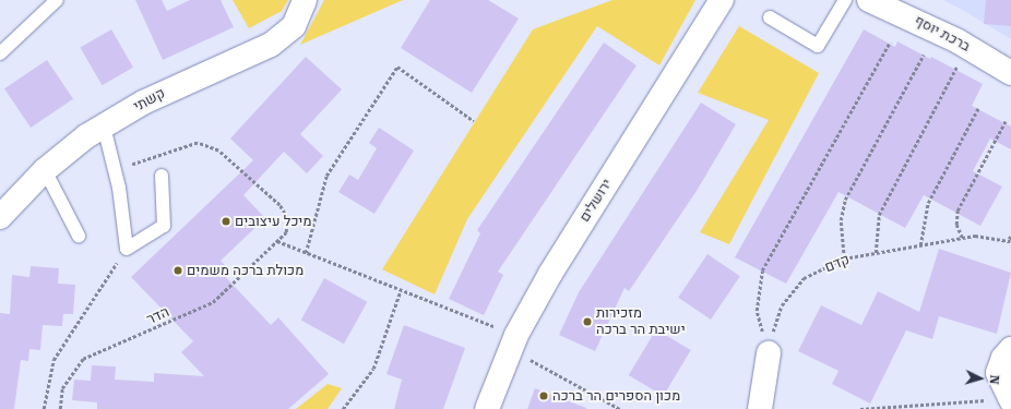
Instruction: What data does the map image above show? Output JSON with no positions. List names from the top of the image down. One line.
{"streets":{"street":["ברכת יוסף","קשתי","ירושלים"],"path":["קדם","הדר"]},"places":["מיכל עיצובים","מכולת ברכה משמים","מזכירות ישיבת הר ברכה","מכון הספרים הר ברכה"],"north":"right"}
